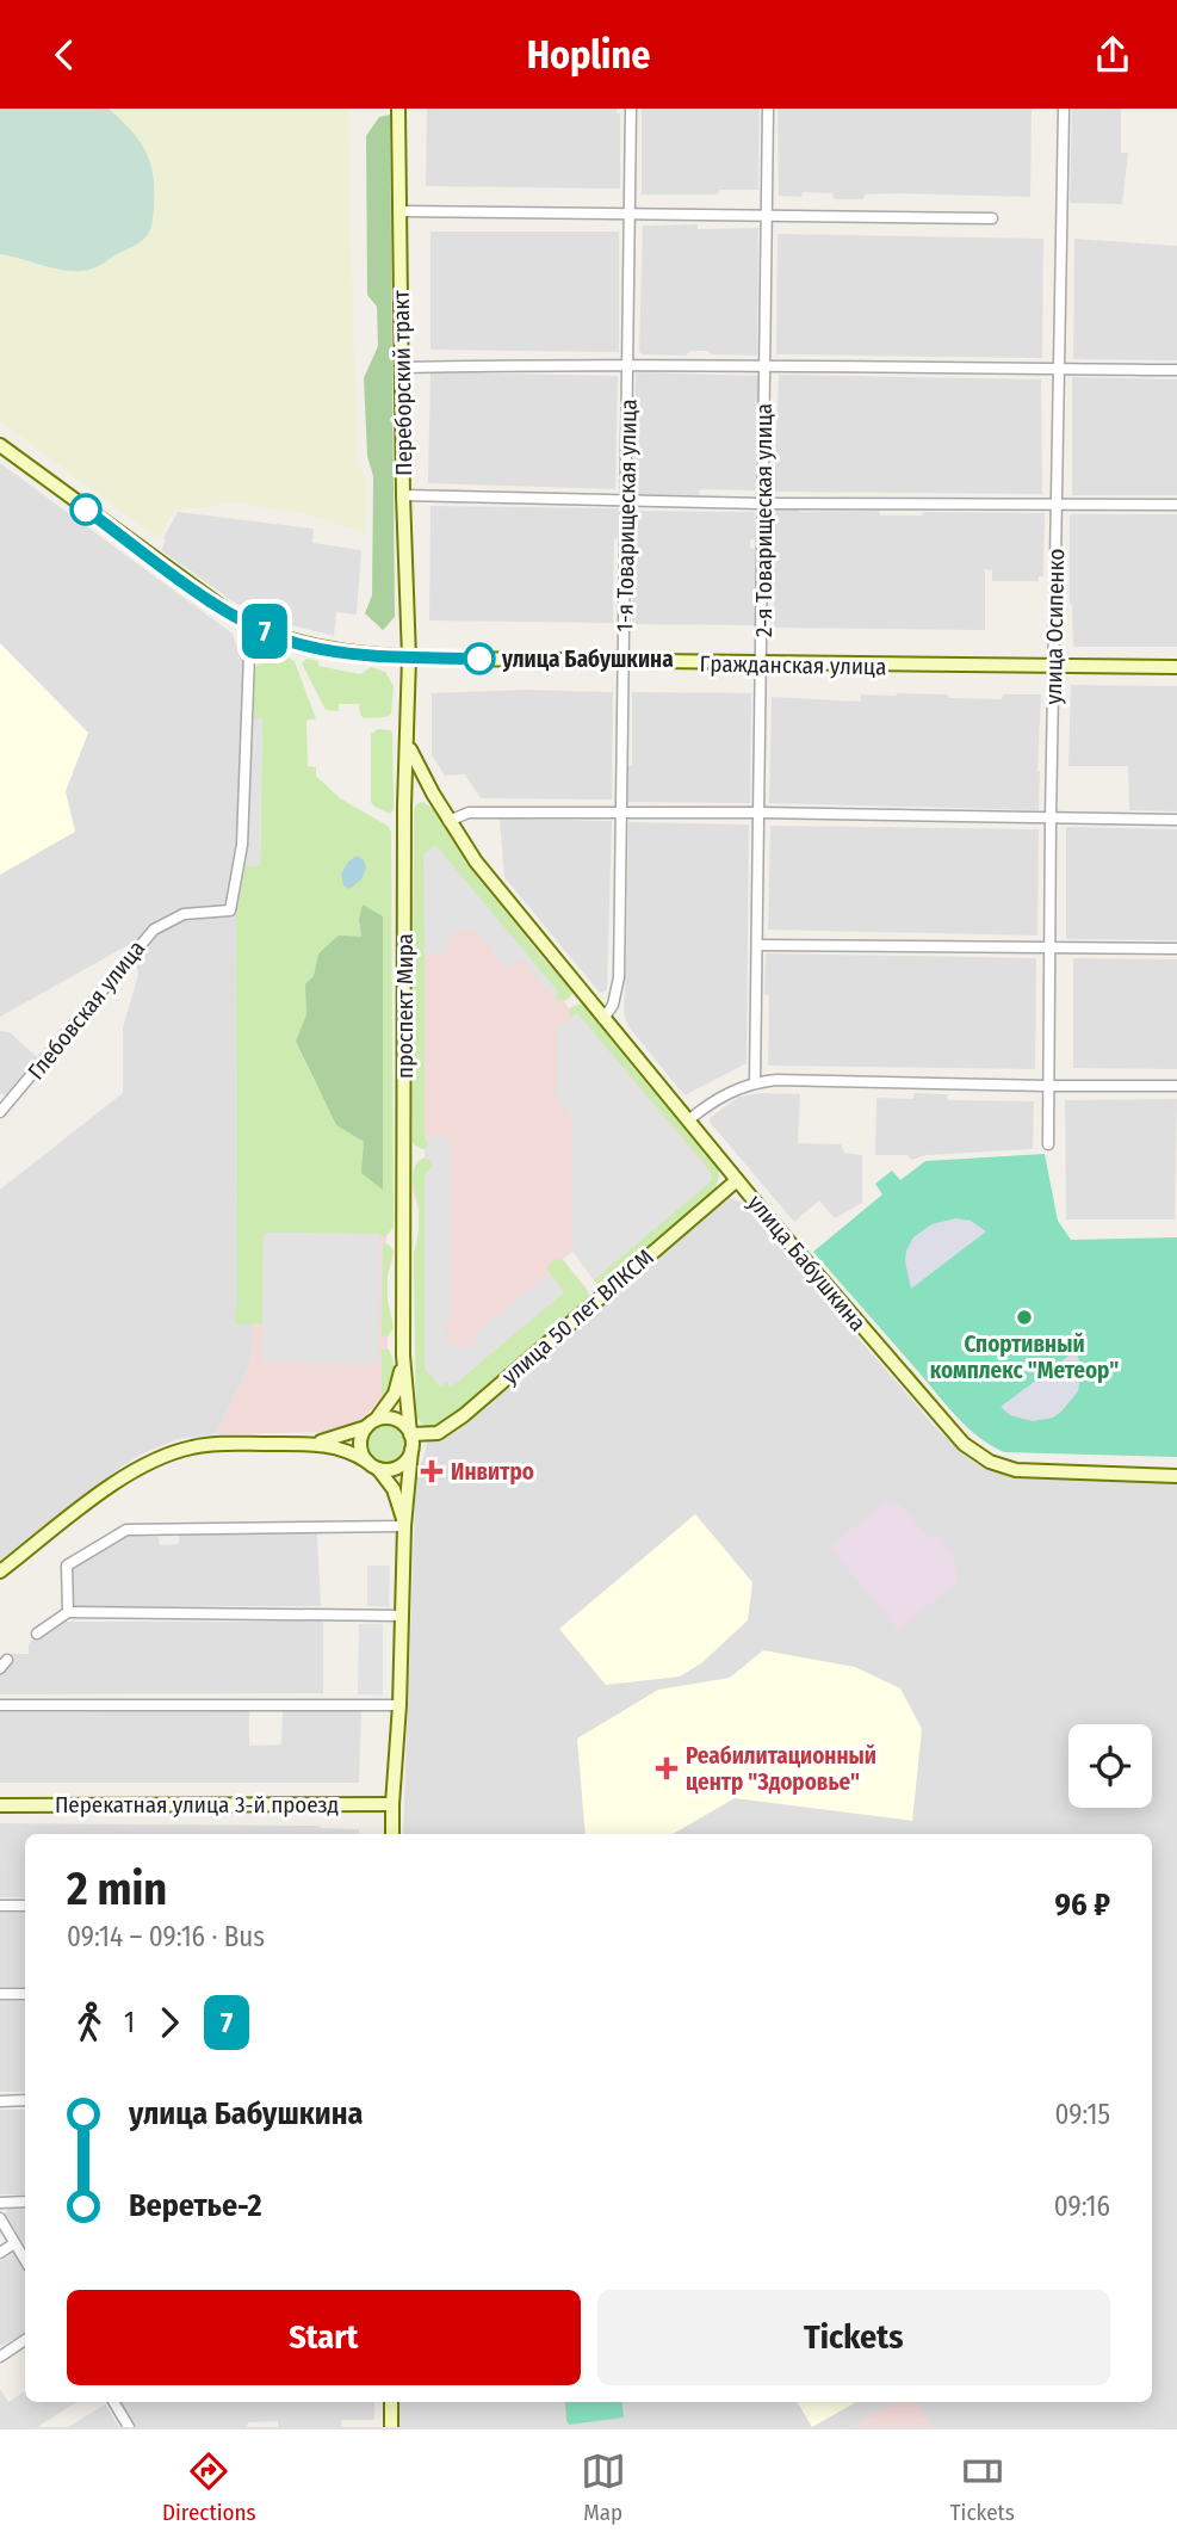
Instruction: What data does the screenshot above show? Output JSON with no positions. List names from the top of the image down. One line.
{"streets":{"main road":["Переборский тракт","Гражданская улица","проспект Мира","улица Бабушкина","улица 50 лет ВЛКСМ","Перекатная улица 3-й проезд"],"street":["1-я Товарищеская улица","2-я Товарищеская улица","улица Осипенко","Глебовская улица"]},"crossings":[["Переборский тракт","Гражданская улица"],["Переборский тракт","проспект Мира"],["1-я Товарищеская улица","Гражданская улица"],["1-я Товарищеская улица","улица Бабушкина"],["2-я Товарищеская улица","Гражданская улица"],["улица Осипенко","Гражданская улица"],["Гражданская улица","проспект Мира"],["проспект Мира","улица Бабушкина"],["проспект Мира","улица 50 лет ВЛКСМ"],["улица Бабушкина","улица 50 лет ВЛКСМ"]],"places":{"other":["улица Бабушкина","Спортивный комплекс \"Метеор\""],"health":["Инвитро","Реабилитационный центр \"Здоровье\""]},"lines":["bus line 7"],"page":{"header":"Hopline","on_map":"7","heading":["2 min","09:14 – 09:16 · Bus","96 ₽"],"legs":["1","7"],"list":[{"name":"улица Бабушкина","value":"09:15"},{"name":"Веретье-2","value":"09:16"}],"buttons":["Start","Tickets"],"tabs":["Directions","Map","Tickets"]}}
